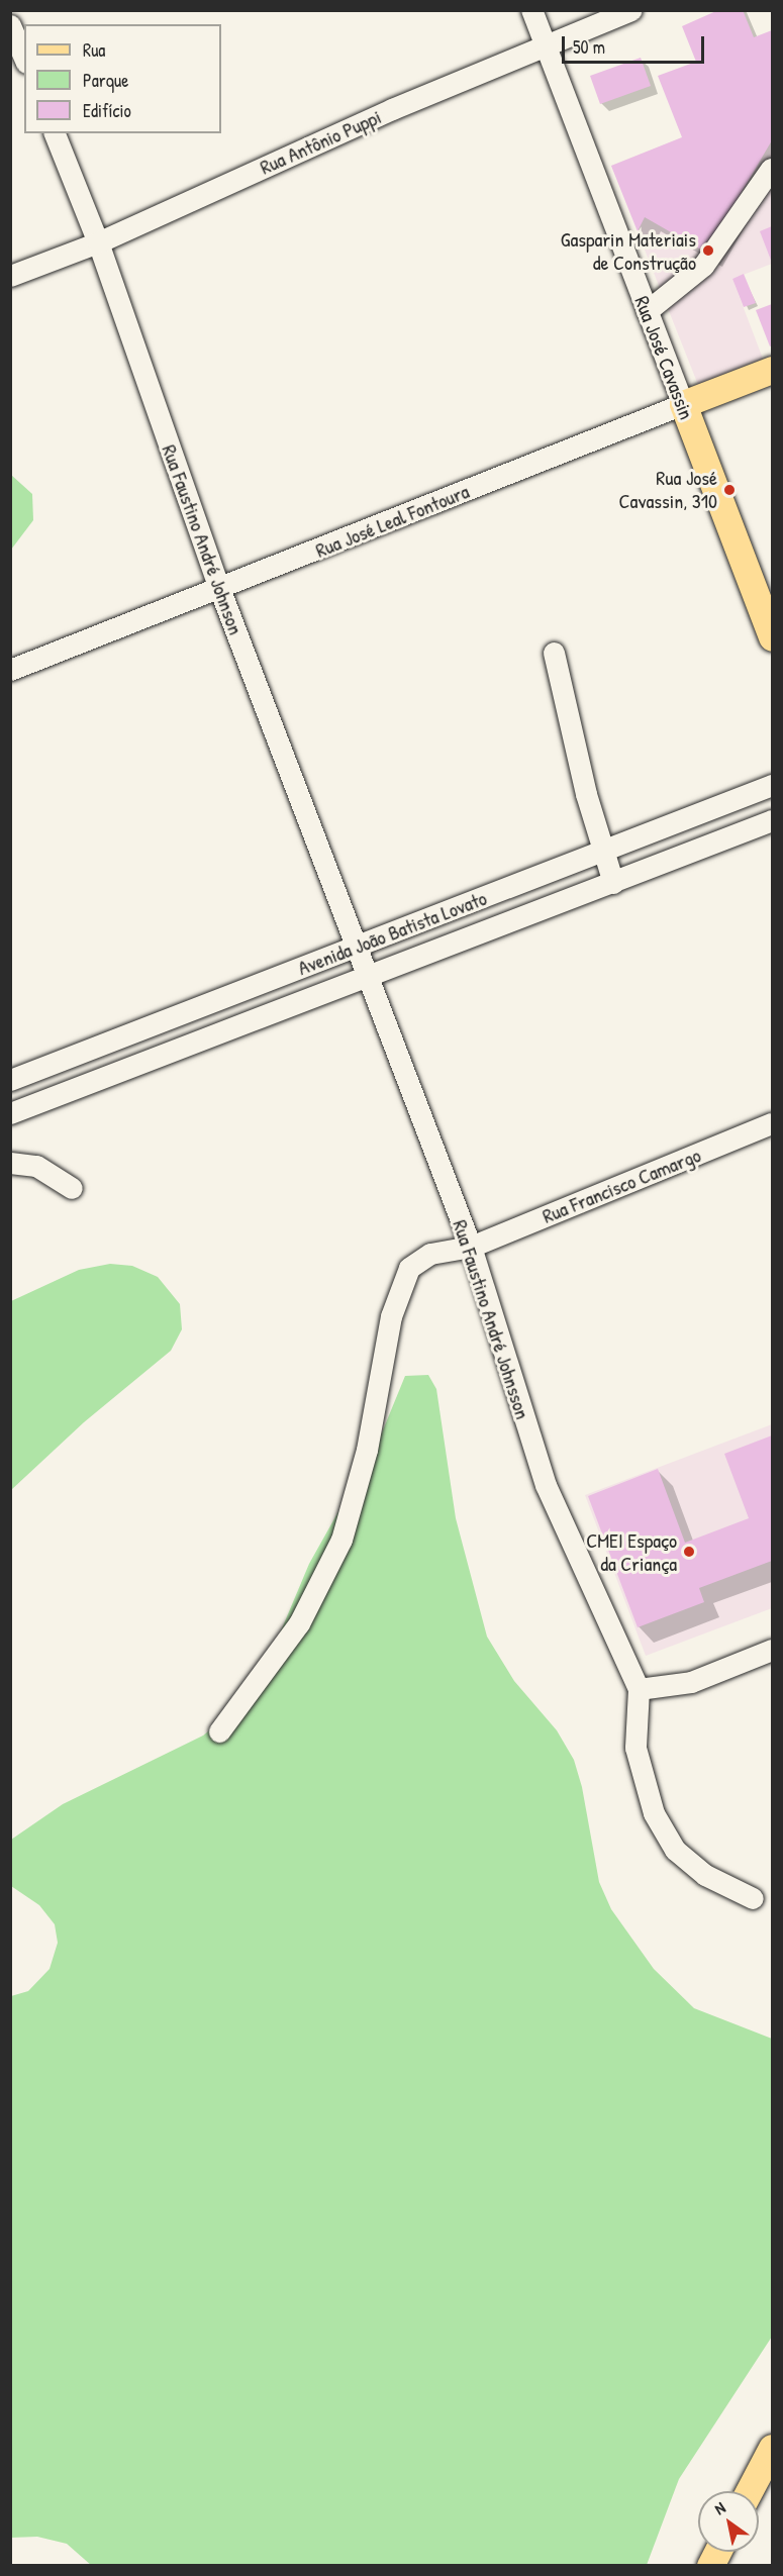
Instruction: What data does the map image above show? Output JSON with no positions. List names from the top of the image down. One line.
{"streets":{"main road":["Rua José Cavassin","Rua José Leal Fontoura"],"street":["Rua Antônio Puppi","Rua Faustino André Johnson","Avenida João Batista Lovato","Rua Francisco Camargo","Rua Faustino André Johnsson"]},"crossings":[["Rua Antônio Puppi","Rua José Cavassin"],["Rua Antônio Puppi","Rua Faustino André Johnson"],["Rua José Cavassin","Rua José Leal Fontoura"],["Rua José Leal Fontoura","Rua Faustino André Johnson"],["Rua Faustino André Johnson","Avenida João Batista Lovato"],["Rua Faustino André Johnson","Rua Faustino André Johnsson"],["Avenida João Batista Lovato","Rua Faustino André Johnsson"],["Rua Francisco Camargo","Rua Faustino André Johnsson"]],"places":["Gasparin Materiais de Construção","Rua José Cavassin, 310","CMEI Espaço da Criança"],"legend":["Rua","Parque","Edifício"],"scale_bar":"50 m","north":"top left"}
